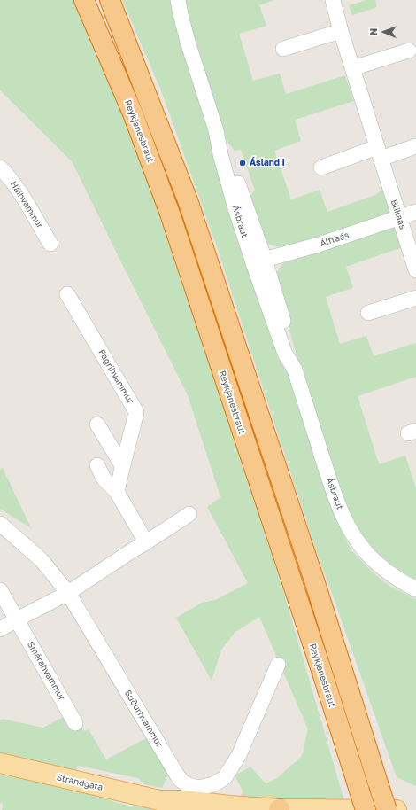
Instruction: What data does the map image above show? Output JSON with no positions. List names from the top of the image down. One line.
{"streets":{"highway":["Reykjanesbraut"],"main road":["Strandgata"],"street":["Háihvammur","Blikaás","Ásbraut","Álftaás","Fagrihvammur","Smárahvammur","Suðurhvammur"]},"crossings":[["Blikaás","Álftaás"],["Ásbraut","Álftaás"]],"places":["Ásland I"],"north":"left"}
